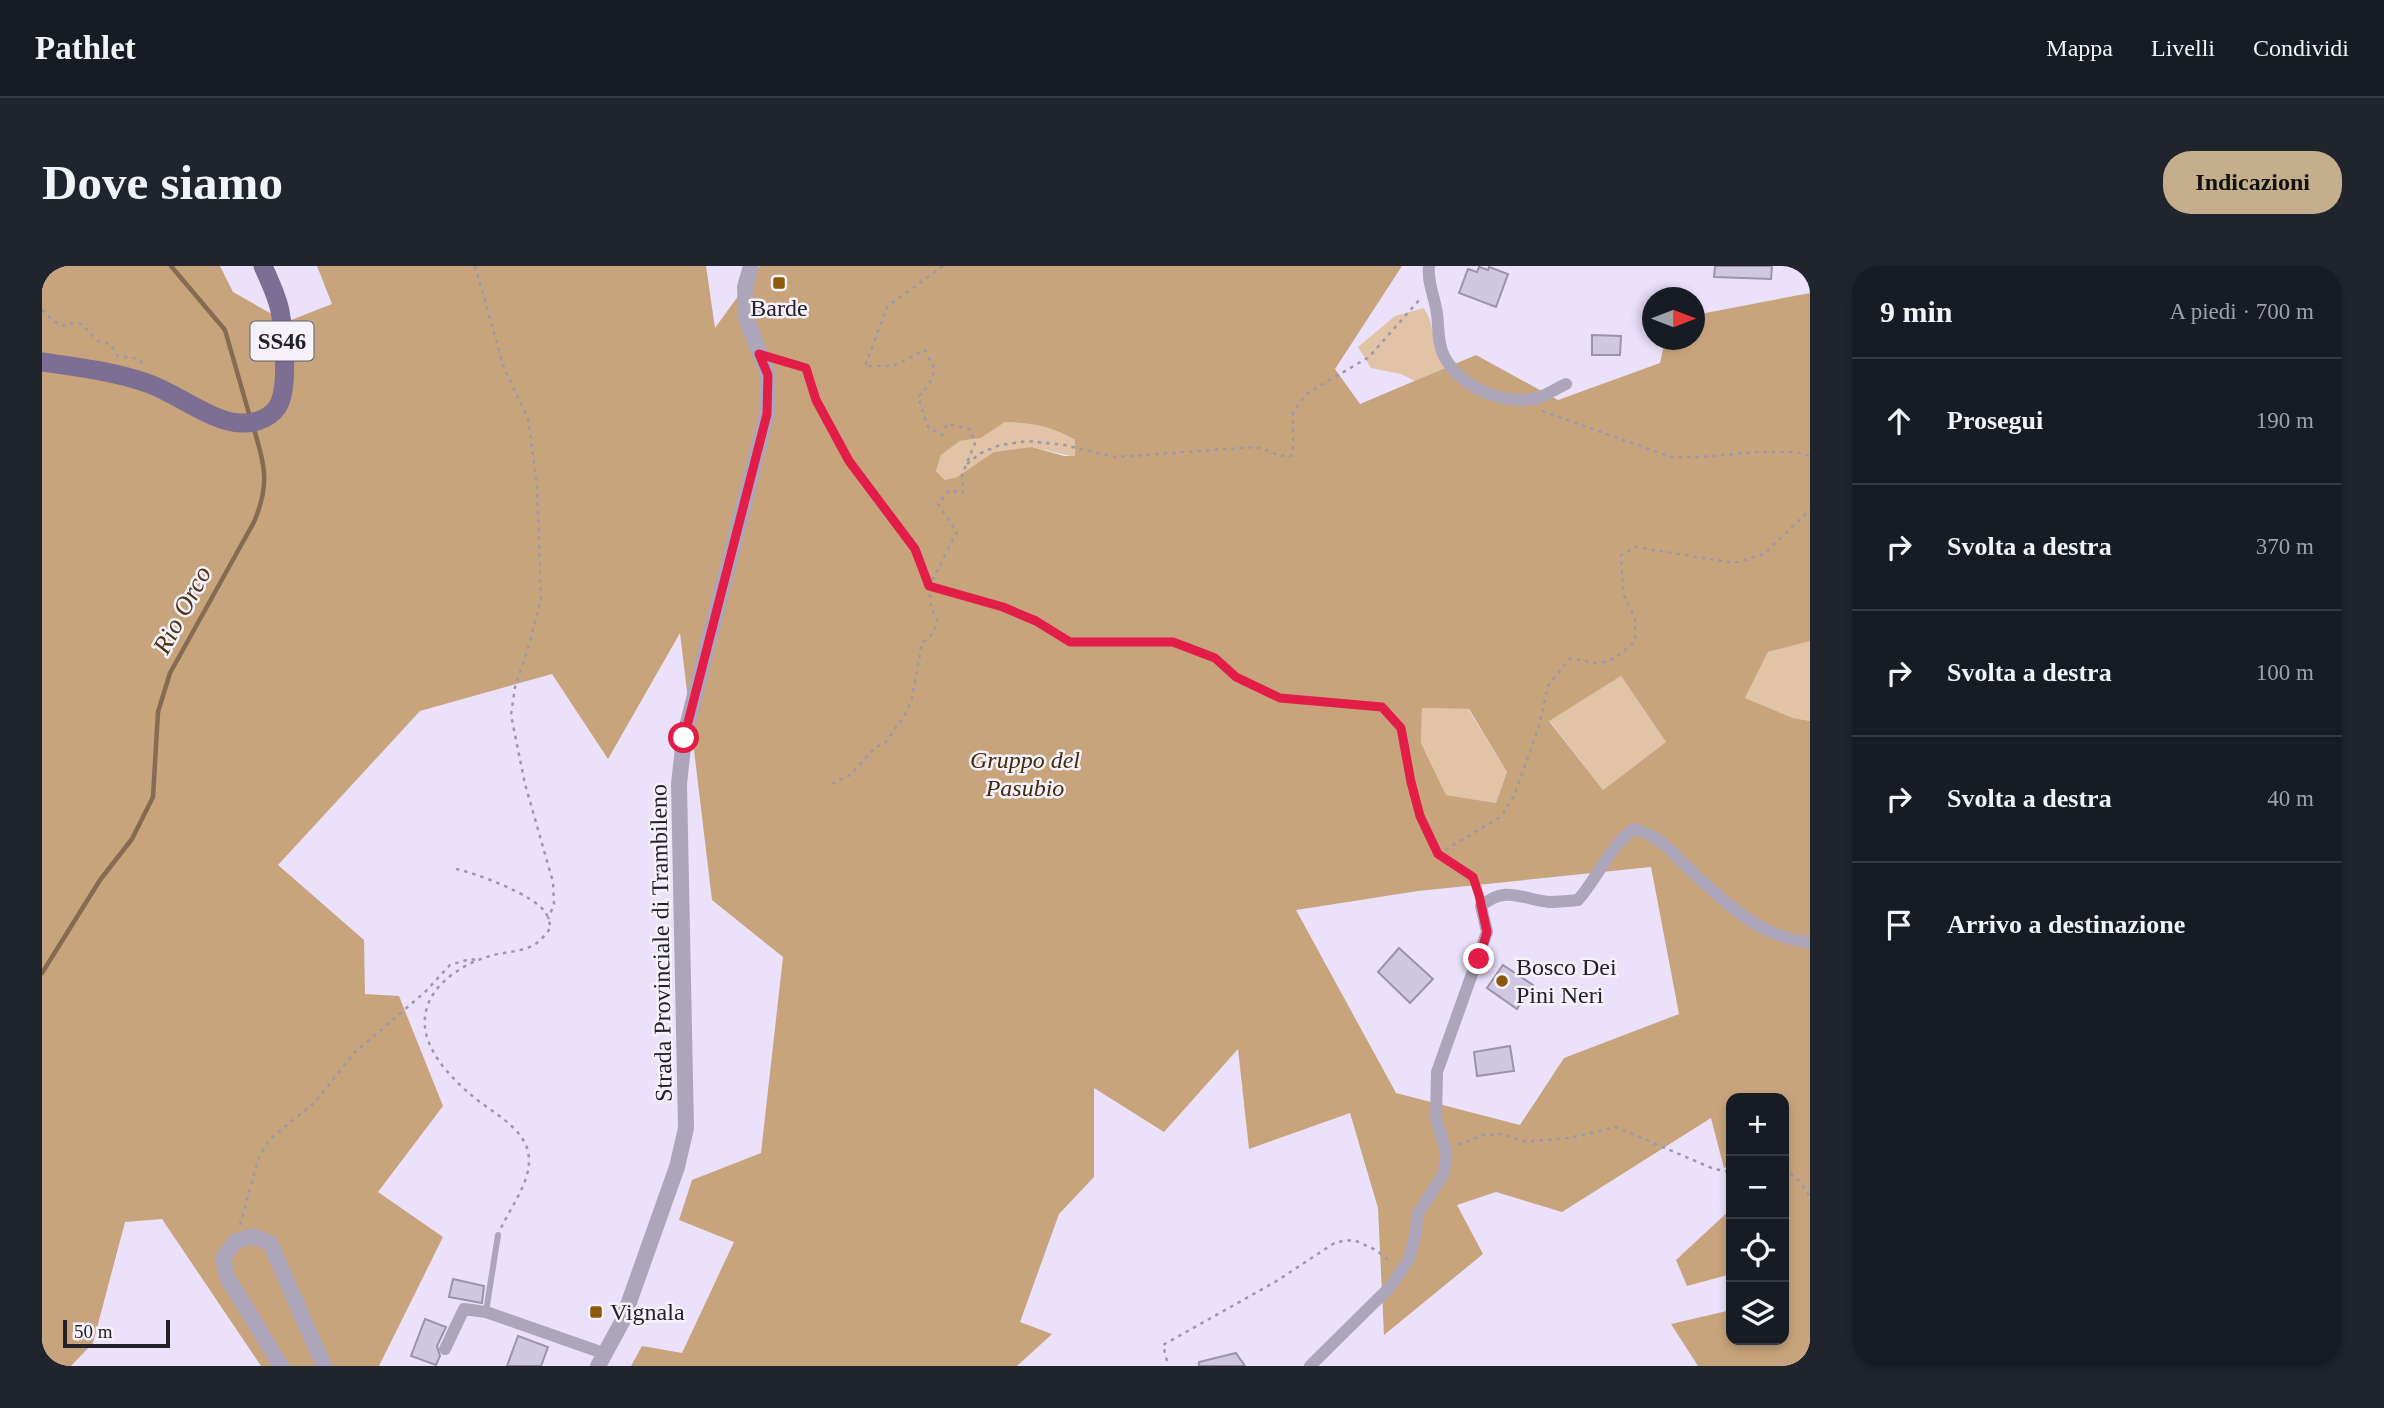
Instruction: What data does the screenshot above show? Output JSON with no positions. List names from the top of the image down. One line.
{"streets":{"main road":["SS46"],"street":["Strada Provinciale di Trambileno"]},"water":["Rio Orco"],"parks":["Gruppo del Pasubio"],"places":{"transit":["Barde","Vignala"],"other":["Bosco Dei Pini Neri"]},"scale_bar":"50 m","north":"right","page":{"header":"Pathlet","nav":["Mappa","Livelli","Condividi"],"buttons":"Indicazioni","title":"Dove siamo","heading":["9 min","A piedi · 700 m"],"list":[["Prosegui","190 m"],["Svolta a destra","370 m"],["Svolta a destra","100 m"],["Svolta a destra","40 m"],"Arrivo a destinazione"],"map_buttons":["+","−"],"scale":"50 m"}}
